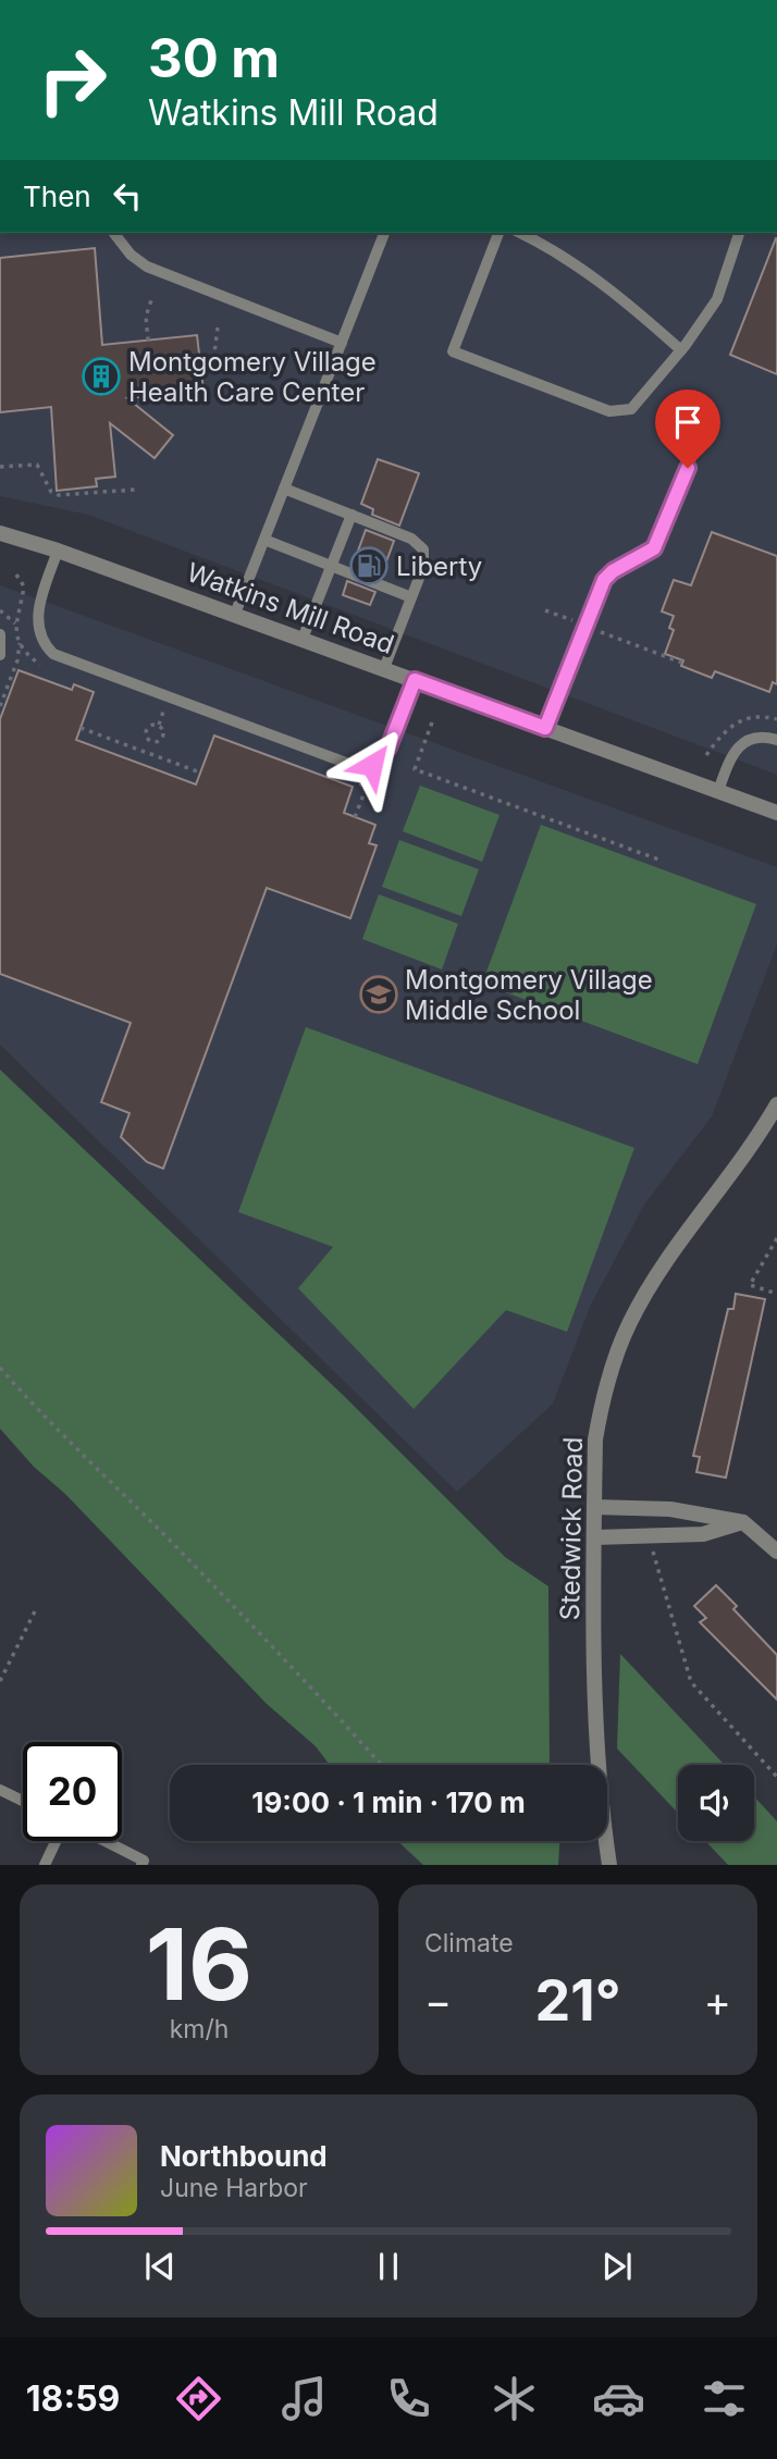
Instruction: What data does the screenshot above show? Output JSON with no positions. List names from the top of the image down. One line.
{"streets":{"street":["Watkins Mill Road","Stedwick Road"]},"places":{"building":["Montgomery Village Health Care Center"],"fuel station":["Liberty"],"school or university":["Montgomery Village Middle School"]},"page":{"turn":["30 m","Watkins Mill Road"],"then":"Then","limit":"20","trip":"19:00 · 1 min · 170 m","tile":[["16","km/h"],"Climate"],"heat":["−","21°","+"],"song":["Northbound","June Harbor"],"tabs":"18:59"}}
